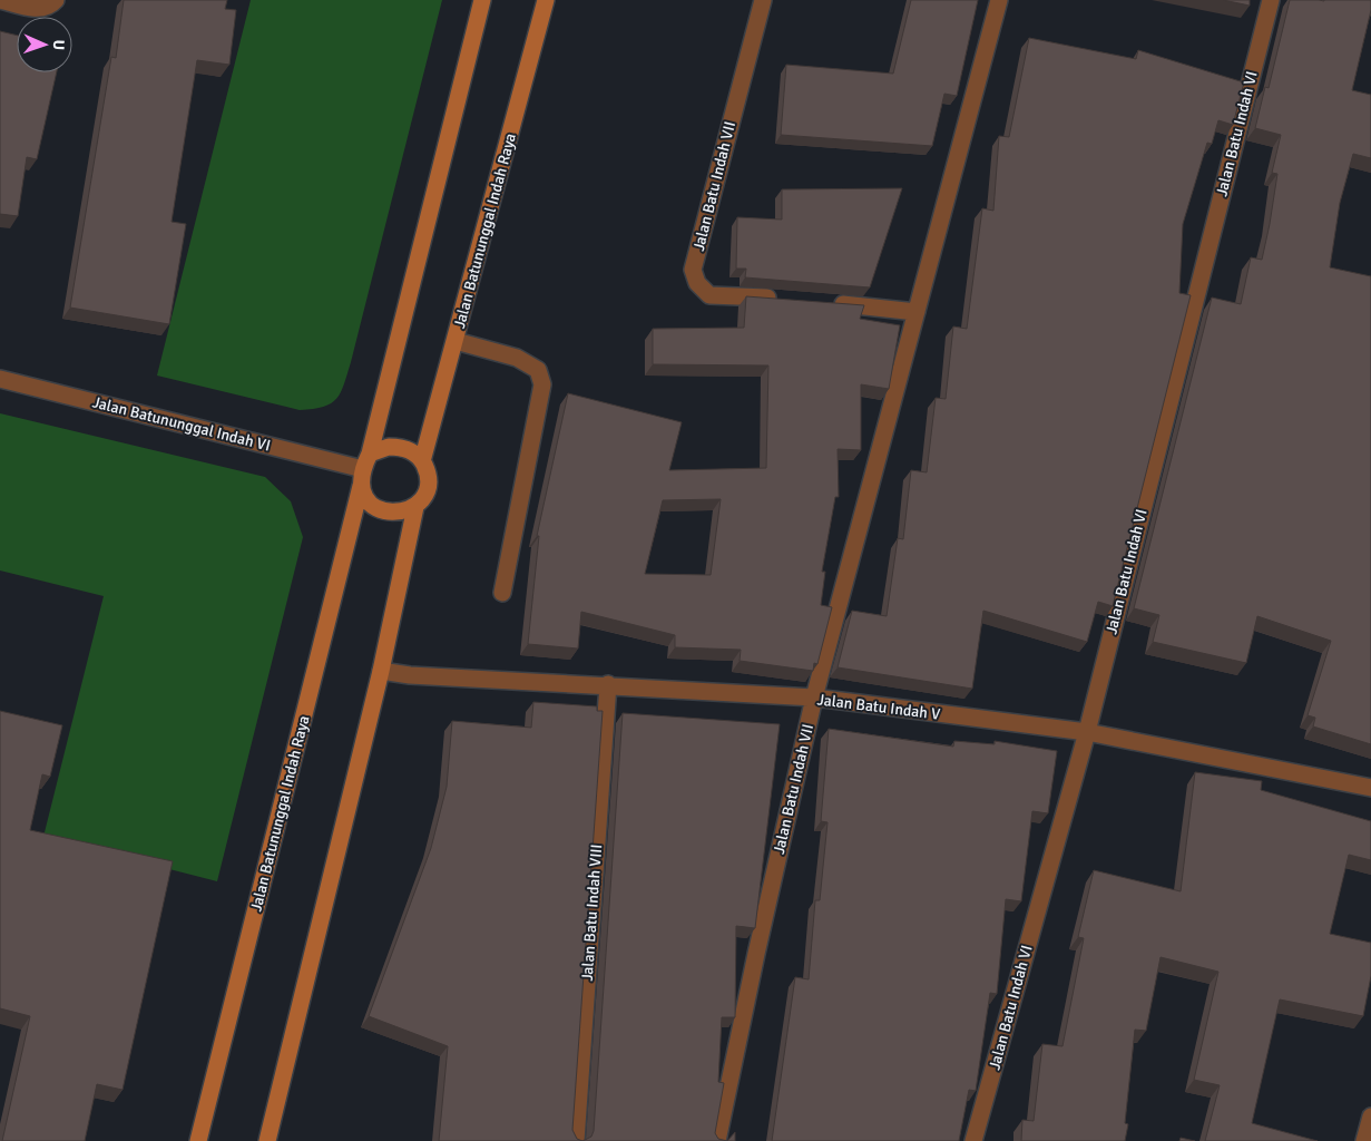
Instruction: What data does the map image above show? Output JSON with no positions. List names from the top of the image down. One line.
{"streets":{"street":["Jalan Batu Indah VI","Jalan Batu Indah VII","Jalan Batununggal Indah Raya","Jalan Batununggal Indah VI","Jalan Batu Indah V","Jalan Batu Indah VIII"]},"crossings":[["Jalan Batu Indah VI","Jalan Batu Indah V"],["Jalan Batu Indah VII","Jalan Batu Indah V"],["Jalan Batununggal Indah Raya","Jalan Batununggal Indah VI"],["Jalan Batu Indah V","Jalan Batu Indah VIII"]],"north":"right"}
